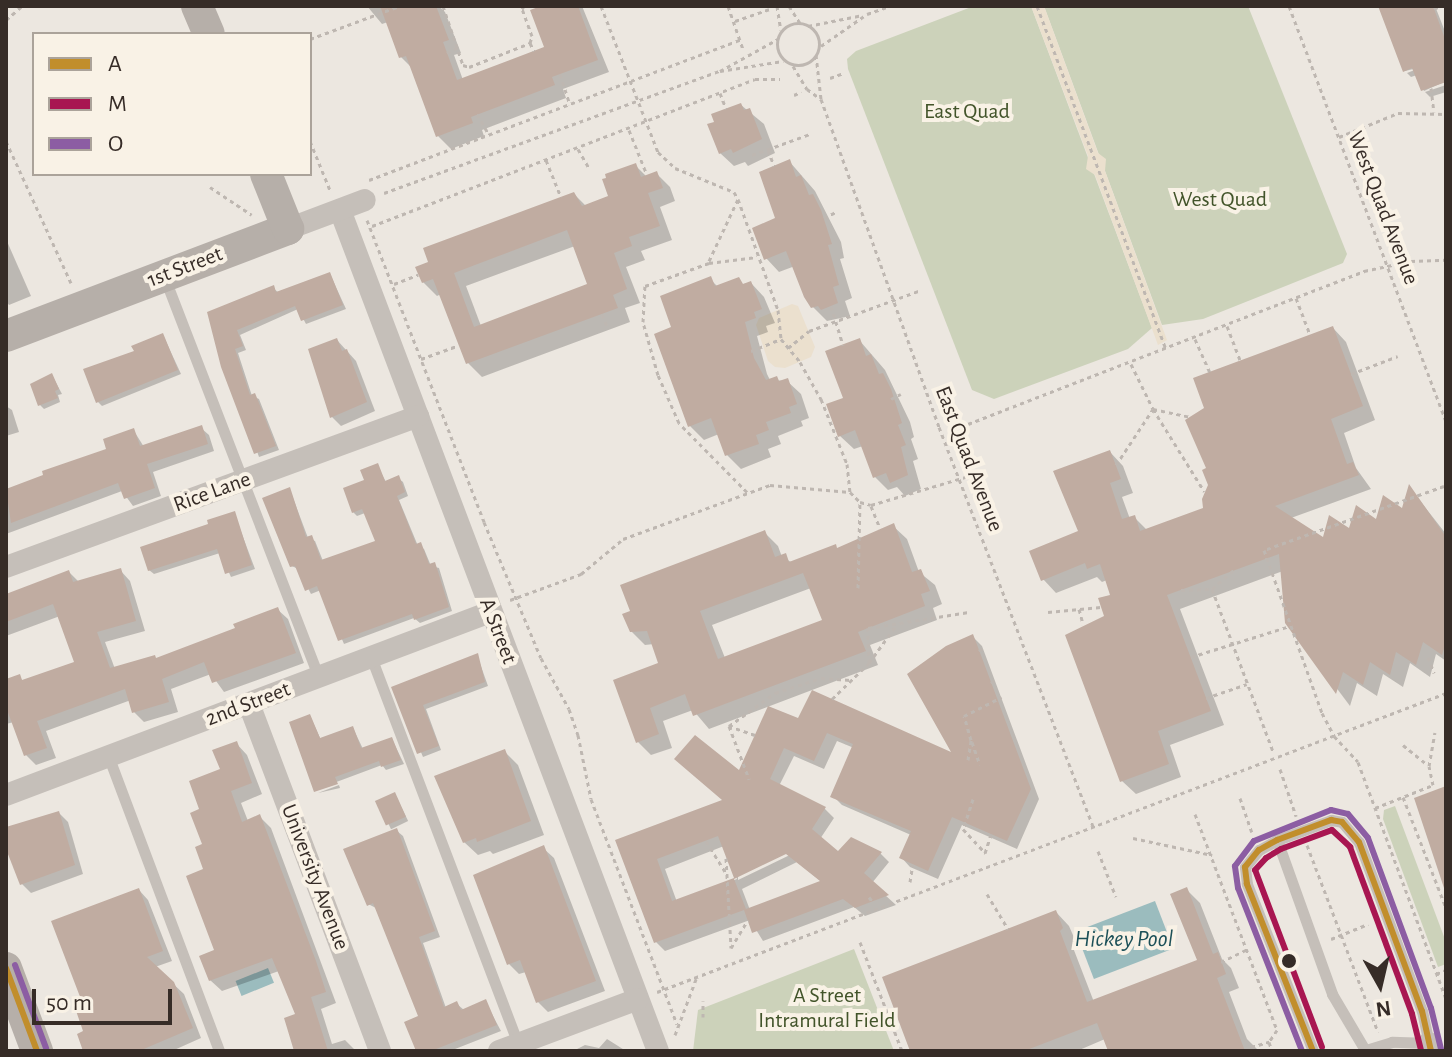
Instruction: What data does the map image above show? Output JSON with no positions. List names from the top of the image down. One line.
{"streets":{"street":["1st Street","Rice Lane","A Street","2nd Street","University Avenue"],"path":["West Quad Avenue","East Quad Avenue"]},"crossings":[["1st Street","A Street"],["Rice Lane","A Street"],["A Street","2nd Street"],["2nd Street","University Avenue"]],"water":["Hickey Pool"],"parks":["East Quad","West Quad","A Street Intramural Field"],"lines":["transit line O","transit line A","transit line M"],"legend":["A","M","O"],"scale_bar":"50 m","north":"bottom"}
